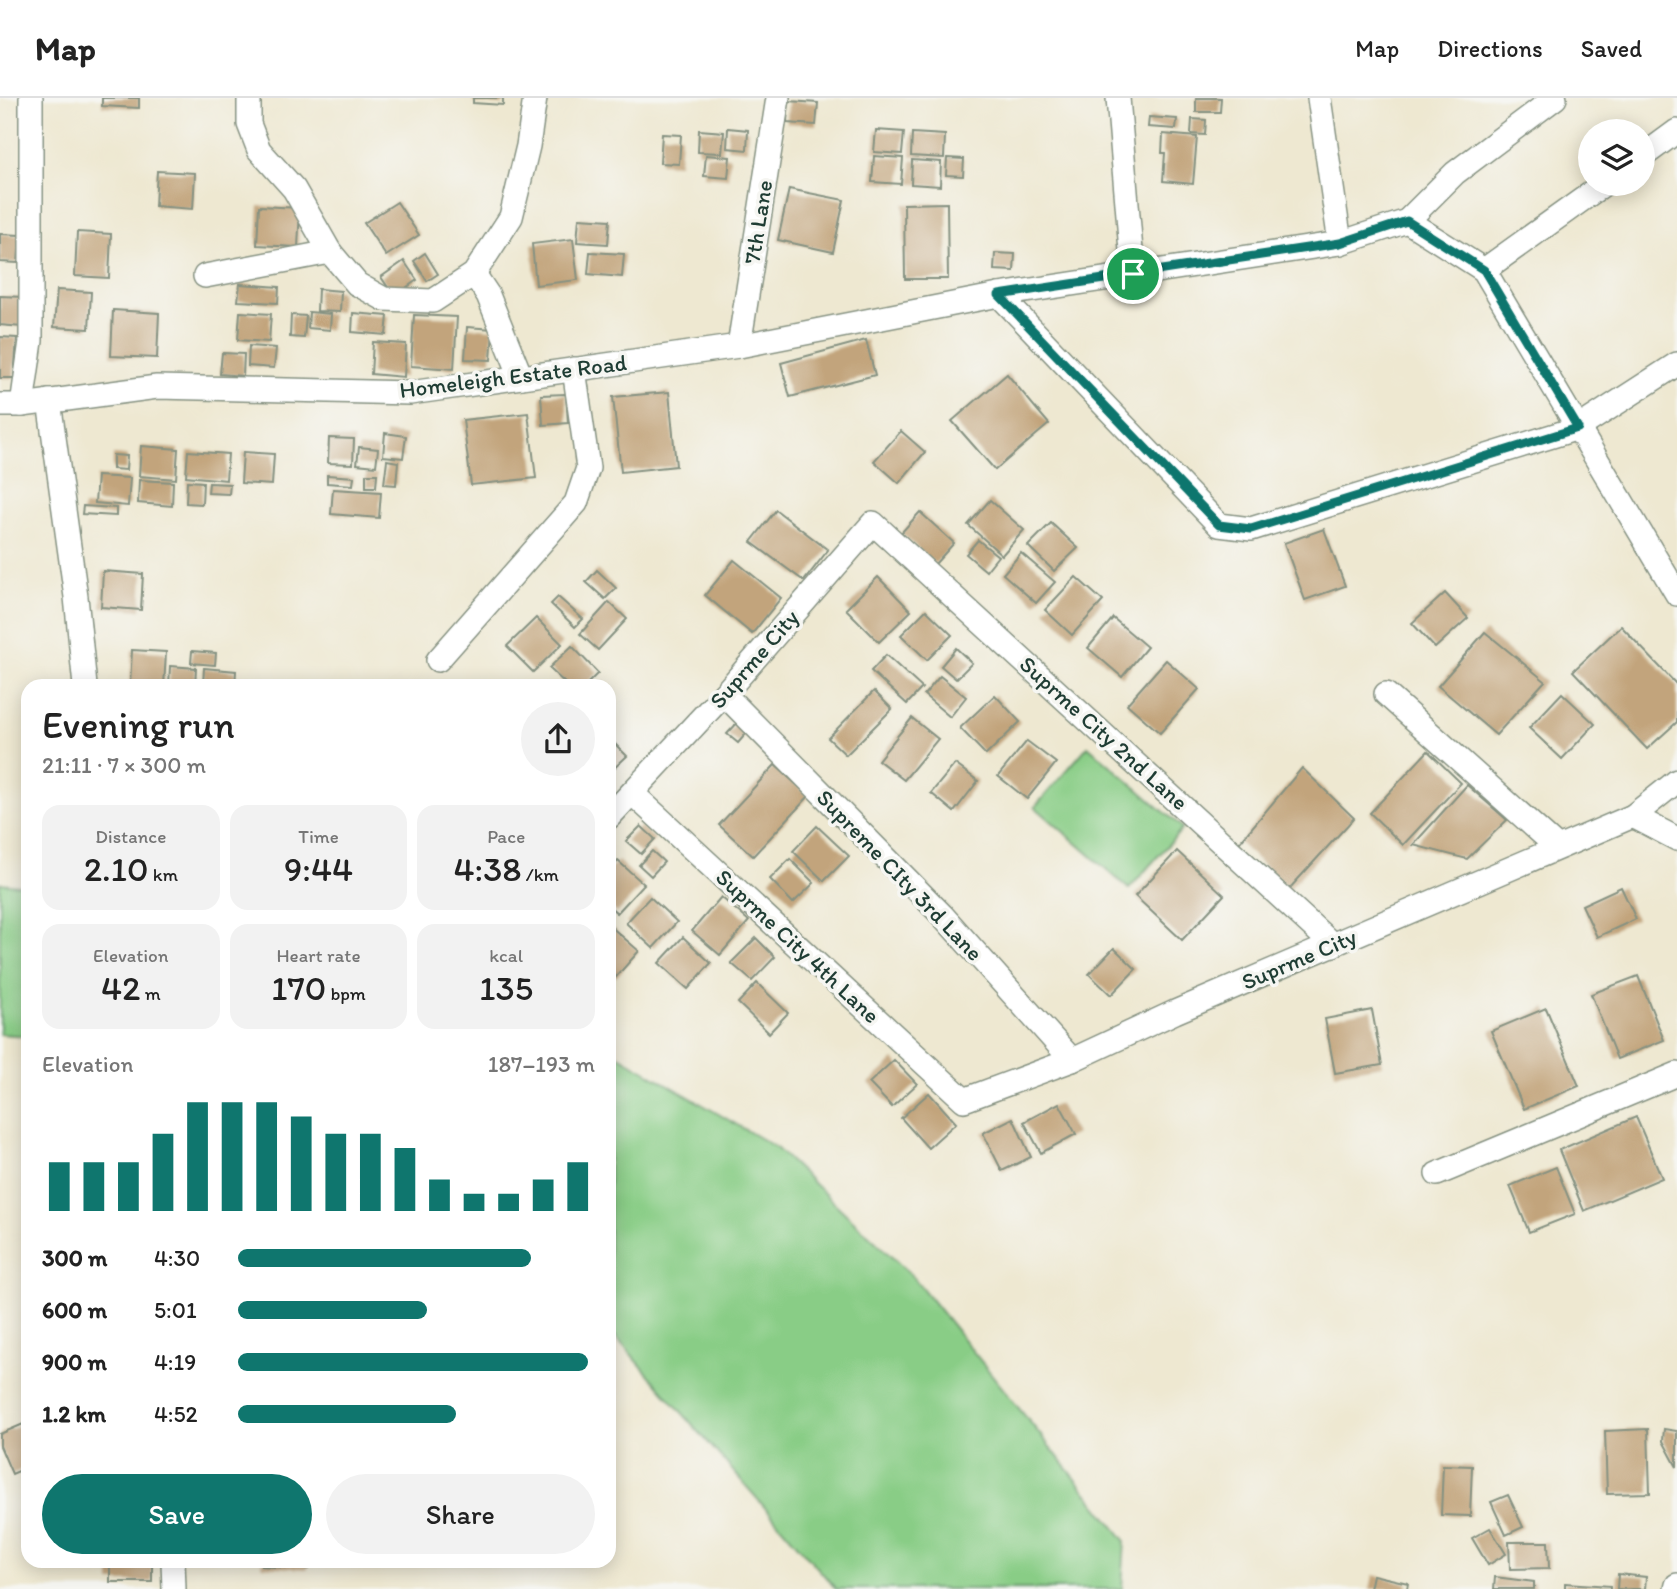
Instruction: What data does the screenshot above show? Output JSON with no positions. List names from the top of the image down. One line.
{"streets":{"street":["7th Lane","Homeleigh Estate Road","Suprme City","Suprme City 2nd Lane","Supreme CIty 3rd Lane","Suprme City 4th Lane"]},"crossings":[["7th Lane","Homeleigh Estate Road"],["Suprme City","Suprme City 2nd Lane"],["Suprme City","Supreme CIty 3rd Lane"],["Suprme City","Suprme City 4th Lane"]],"page":{"header":"Map","nav":["Map","Directions","Saved"],"heading":["Evening run","21:11 · 7 × 300 m"],"stats":[["Distance","2.10 km"],["Time","9:44"],["Pace","4:38 /km"],["Elevation","42 m"],["Heart rate","170 bpm"],["kcal","135"]],"chart":["Elevation","187–193 m"],"list":[{"name":"300 m","note":"4:30"},{"name":"600 m","note":"5:01"},{"name":"900 m","note":"4:19"},{"name":"1.2 km","note":"4:52"}],"buttons":["Save","Share"]}}
